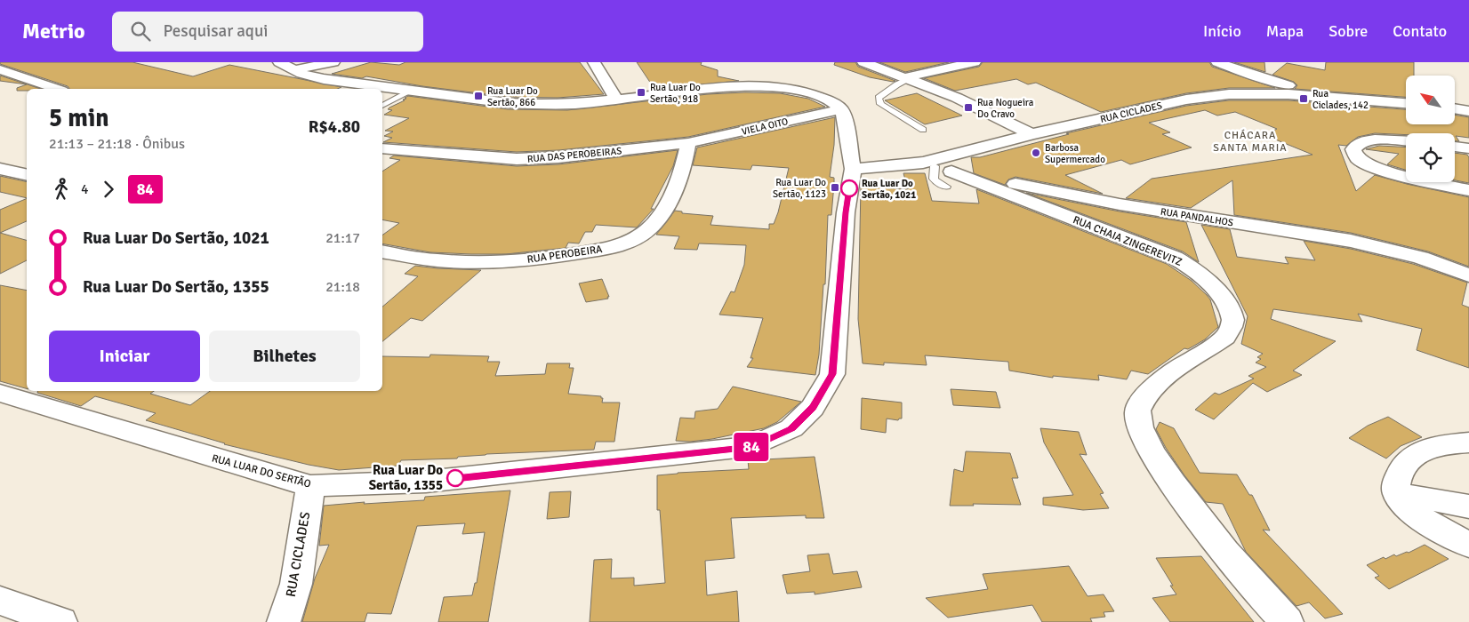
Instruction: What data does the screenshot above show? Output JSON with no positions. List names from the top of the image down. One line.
{"streets":{"street":["RUA CICLADES","VIELA OITO","RUA DAS PEROBEIRAS","RUA PANDALHOS","RUA CHAIA ZINGEREVITZ","RUA PEROBEIRA","RUA LUAR DO SERTÃO"]},"crossings":[["RUA CICLADES","RUA PANDALHOS"],["RUA CICLADES","RUA CHAIA ZINGEREVITZ"],["RUA CICLADES","RUA LUAR DO SERTÃO"],["VIELA OITO","RUA DAS PEROBEIRAS"],["VIELA OITO","RUA PEROBEIRA"],["VIELA OITO","RUA LUAR DO SERTÃO"],["RUA DAS PEROBEIRAS","RUA PEROBEIRA"],["RUA PANDALHOS","RUA CHAIA ZINGEREVITZ"]],"districts":["CHÁCARA SANTA MARIA"],"places":{"transit":["Rua Luar Do Sertão, 918","Rua Luar Do Sertão, 866","Rua Ciclades, 142","Rua Nogueira Do Cravo","Rua Luar Do Sertão, 1123"],"other":["Barbosa Supermercado","Rua Luar Do Sertão, 1021","Rua Luar Do Sertão, 1355"]},"lines":["bus line 84"],"north":"top left","page":{"header":"Metrio","search":"Pesquisar aqui","nav":["Início","Mapa","Sobre","Contato"],"on_map":"84","heading":["5 min","21:13 – 21:18 · Ônibus","R$4.80"],"legs":["4","84"],"list":[{"name":"Rua Luar Do Sertão, 1021","value":"21:17"},{"name":"Rua Luar Do Sertão, 1355","value":"21:18"}],"buttons":["Iniciar","Bilhetes"]}}
